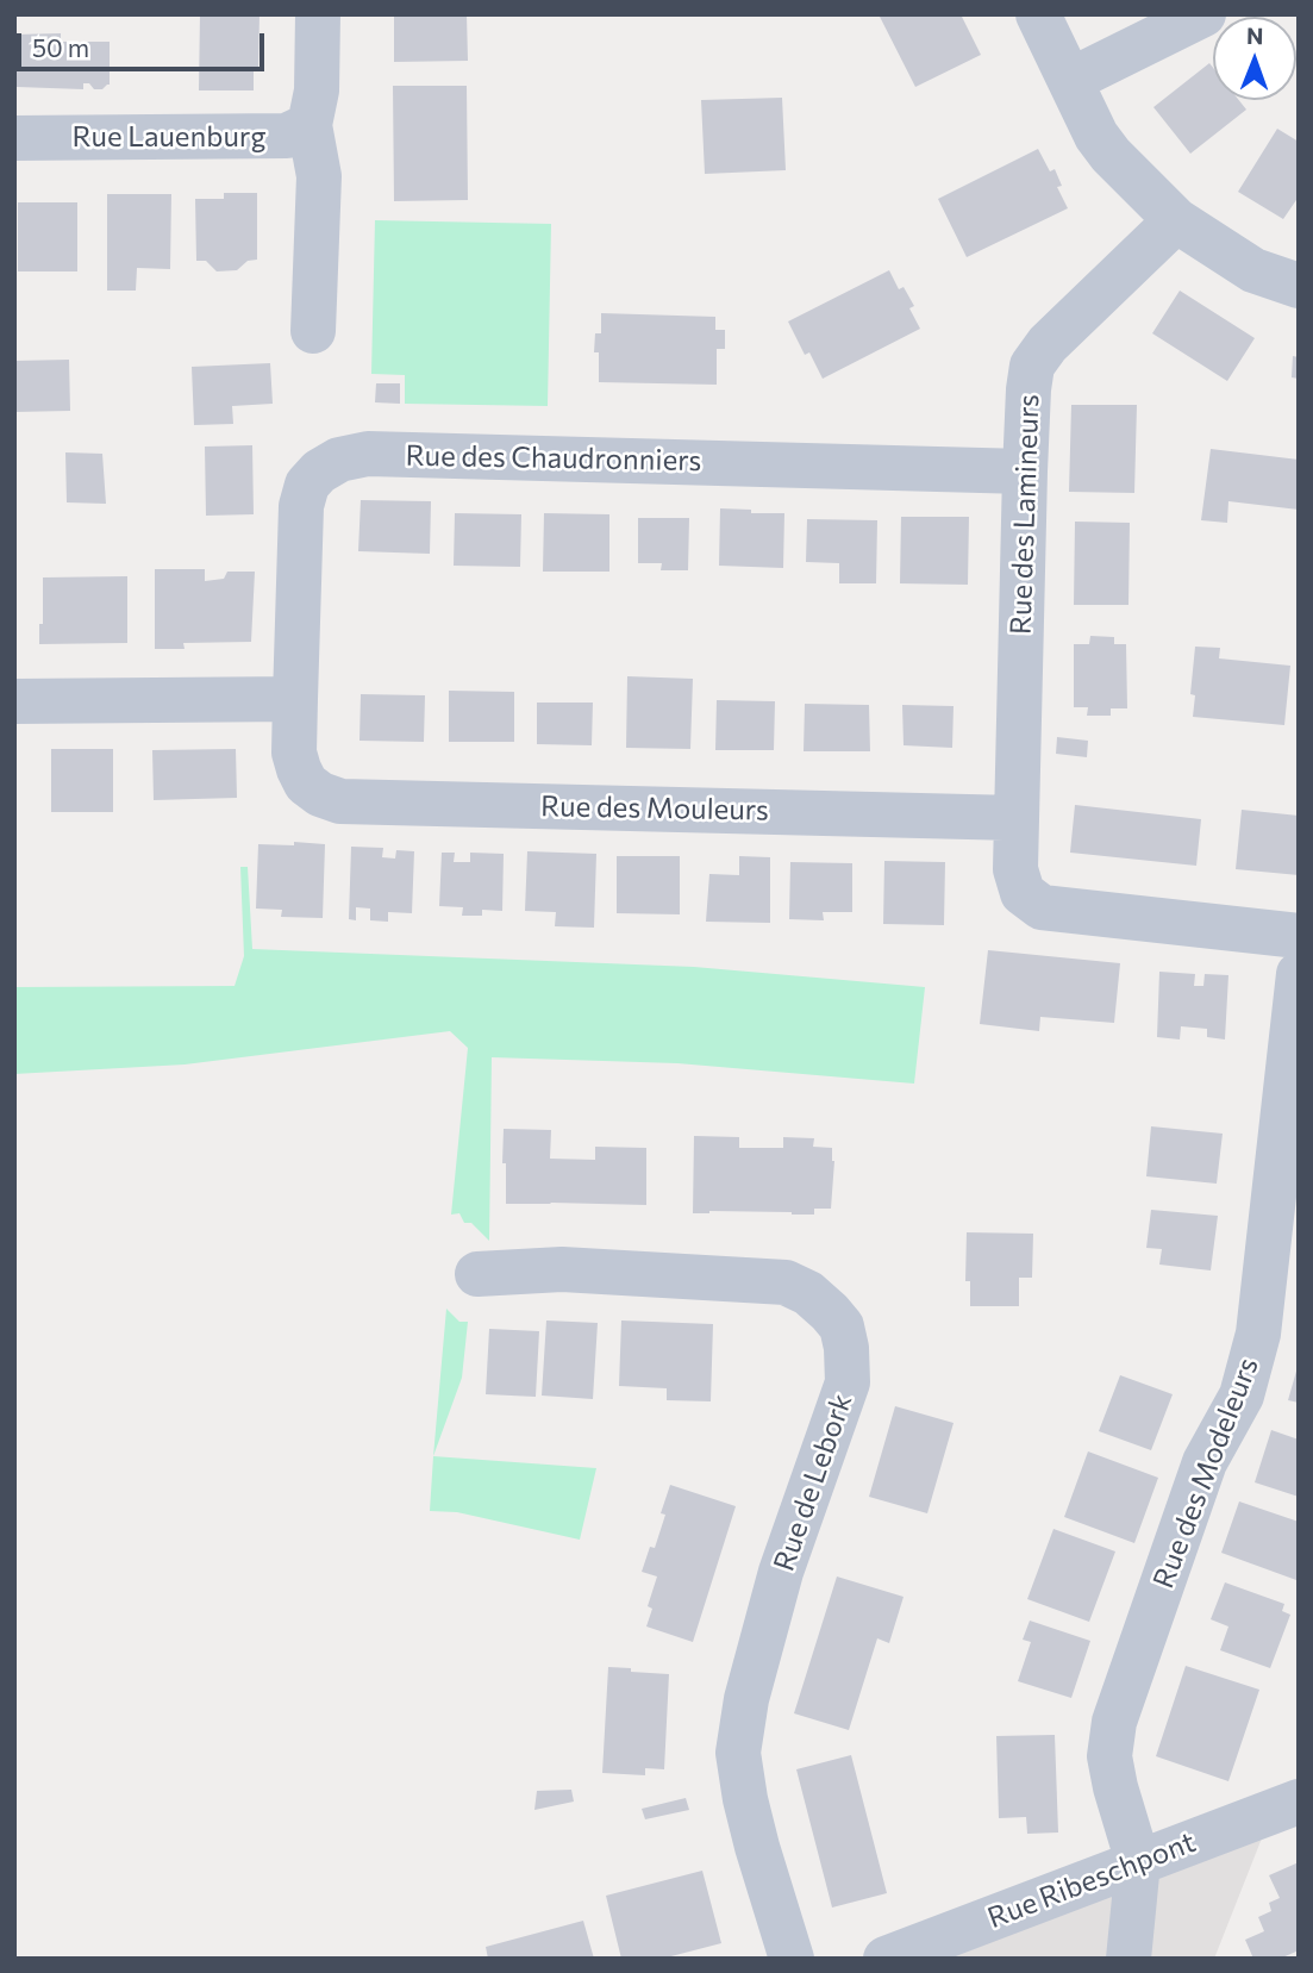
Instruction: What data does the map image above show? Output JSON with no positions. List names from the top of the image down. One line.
{"streets":{"street":["Rue Lauenburg","Rue des Chaudronniers","Rue des Lamineurs","Rue des Mouleurs","Rue des Modeleurs","Rue de Lebork","Rue Ribeschpont"]},"crossings":[["Rue des Chaudronniers","Rue des Lamineurs"],["Rue des Chaudronniers","Rue des Mouleurs"],["Rue des Lamineurs","Rue des Mouleurs"],["Rue des Modeleurs","Rue Ribeschpont"]],"scale_bar":"50 m","north":"top"}
